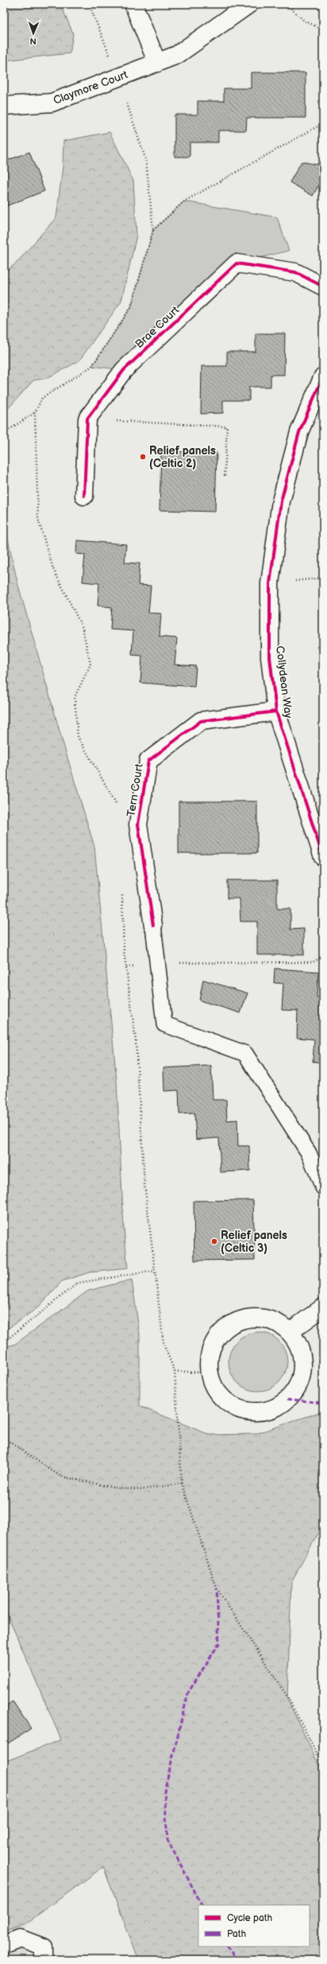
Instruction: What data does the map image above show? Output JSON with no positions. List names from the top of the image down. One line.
{"streets":{"street":["Claymore Court","Brae Court","Collydean Way","Tern Court"]},"crossings":[["Collydean Way","Tern Court"]],"places":["Relief panels (Celtic 2)","Relief panels (Celtic 3)"],"legend":["Cycle path","Path"],"north":"bottom"}
